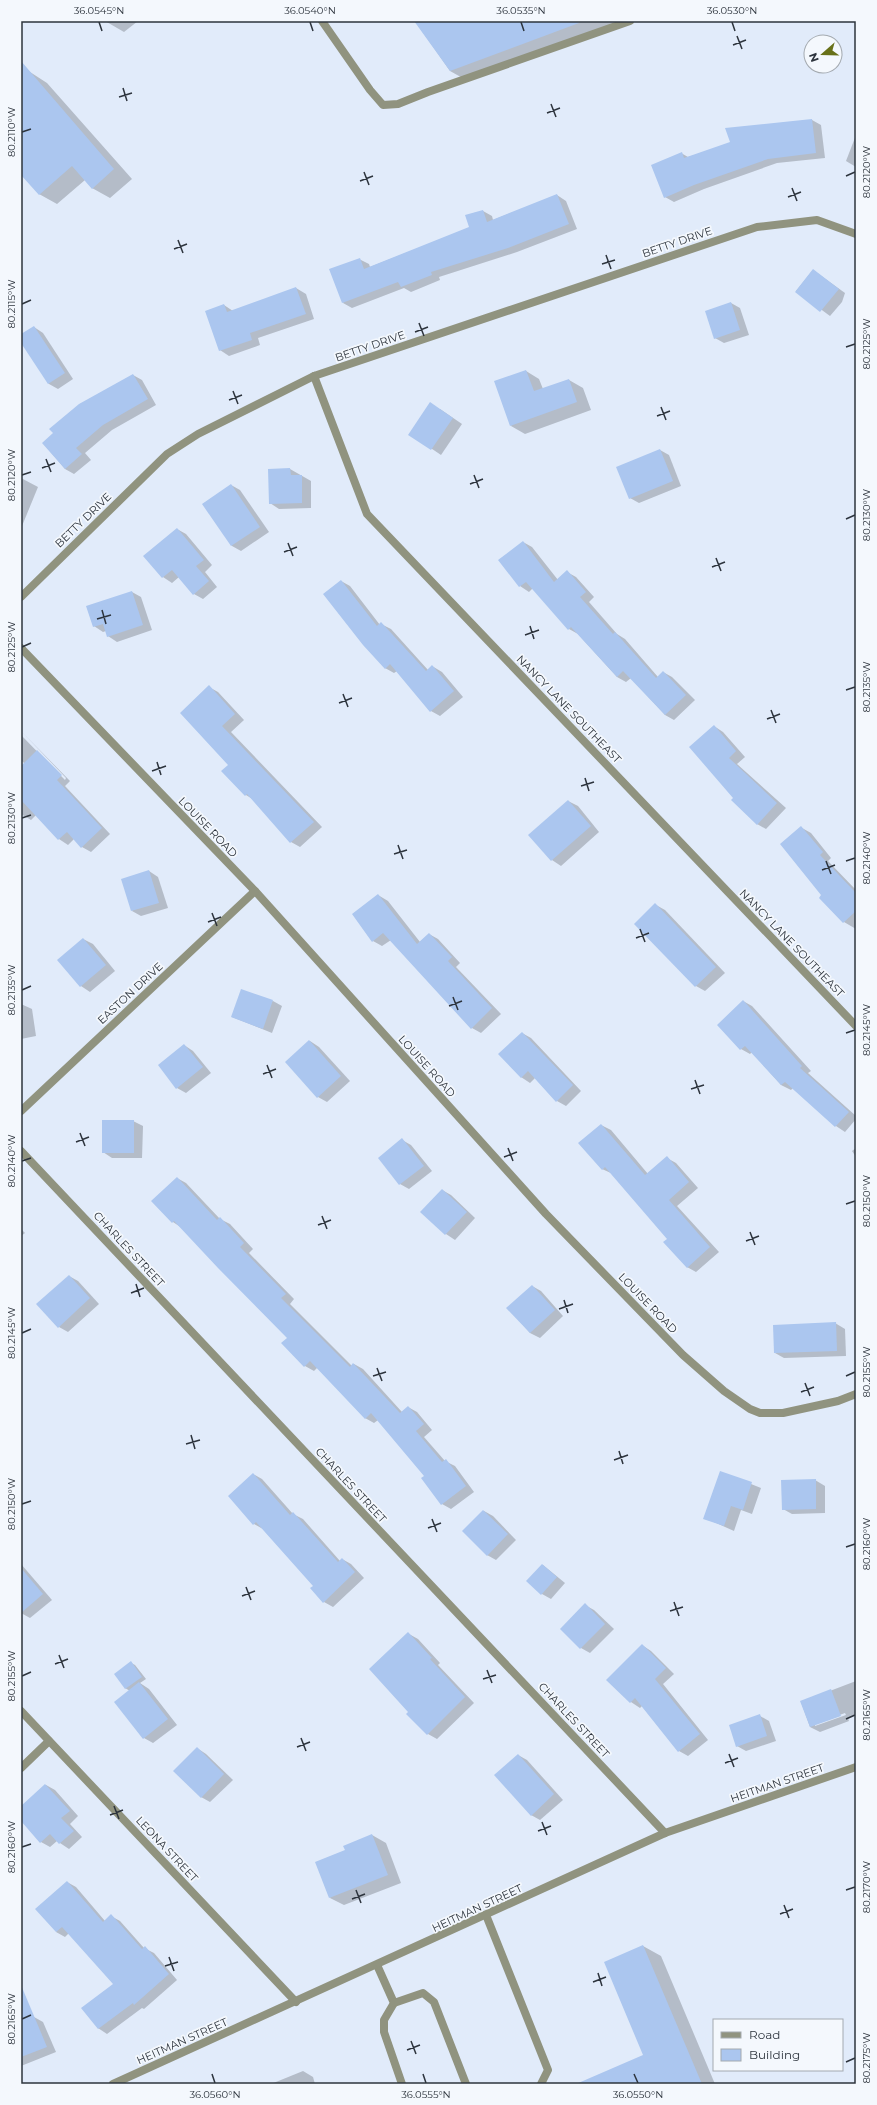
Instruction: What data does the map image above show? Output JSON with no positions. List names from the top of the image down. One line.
{"streets":{"street":["BETTY DRIVE","NANCY LANE SOUTHEAST","LOUISE ROAD","EASTON DRIVE","CHARLES STREET","HEITMAN STREET","LEONA STREET"]},"crossings":[["BETTY DRIVE","NANCY LANE SOUTHEAST"],["LOUISE ROAD","EASTON DRIVE"],["CHARLES STREET","HEITMAN STREET"],["HEITMAN STREET","LEONA STREET"]],"legend":["Road","Building"],"north":"left","coordinates":["36.0545°N","36.0540°N","36.0535°N","36.0530°N","80.2110°W","80.2120°W","80.2115°W","80.2125°W","80.2130°W","80.2135°W","80.2140°W","80.2145°W","80.2150°W","80.2155°W","80.2160°W","80.2165°W","80.2170°W","80.2175°W","36.0560°N","36.0555°N","36.0550°N"]}
